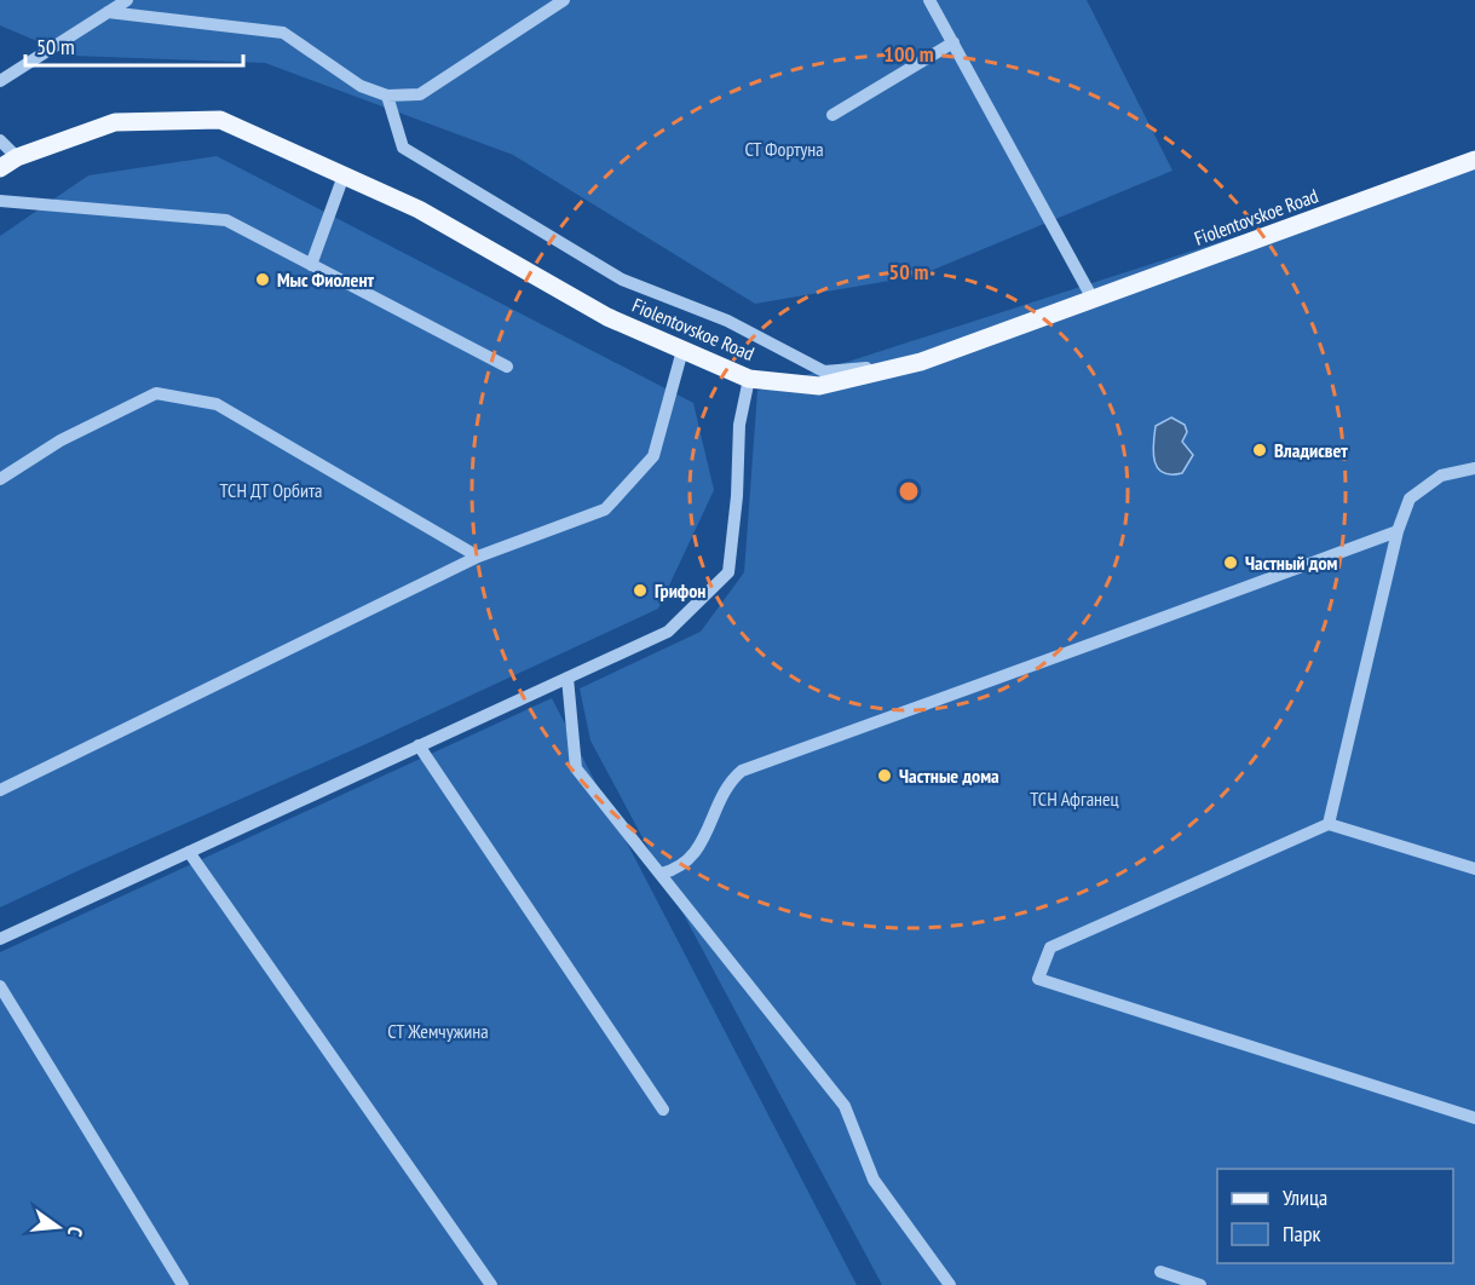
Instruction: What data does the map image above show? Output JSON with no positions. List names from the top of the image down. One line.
{"streets":{"main road":["Fiolentovskoe Road"]},"parks":["СТ Фортуна","ТСН ДТ Орбита","ТСН Афганец","СТ Жемчужина"],"places":["Мыс Фиолент","Владисвет","Частный дом","Грифон","Частные дома"],"legend":["Улица","Парк"],"scale_bar":"50 m","north":"right","rings":["100 m","50 m"]}
